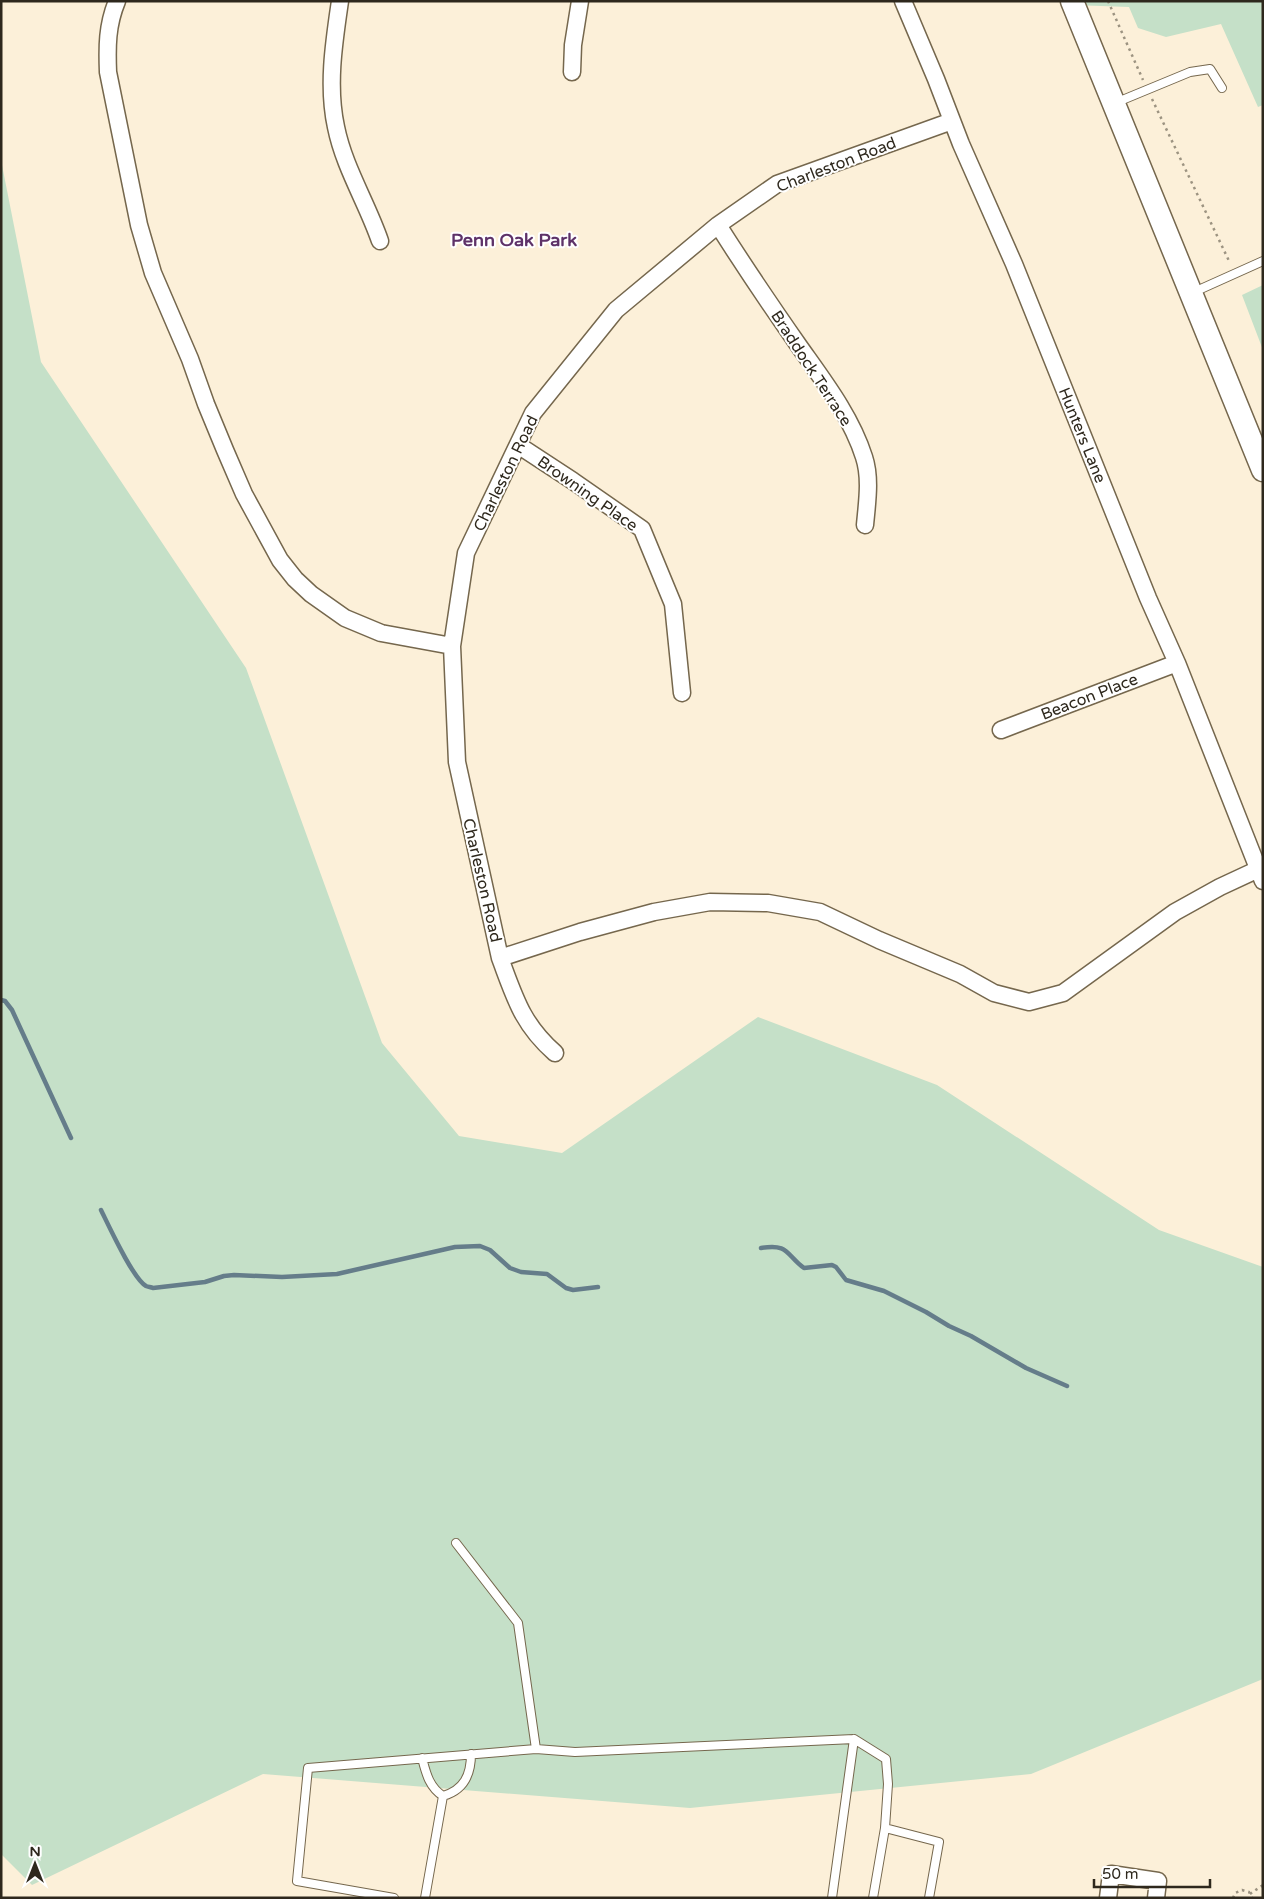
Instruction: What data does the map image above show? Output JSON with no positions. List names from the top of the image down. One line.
{"streets":{"street":["Charleston Road","Braddock Terrace","Hunters Lane","Browning Place","Beacon Place"]},"crossings":[["Charleston Road","Braddock Terrace"],["Charleston Road","Hunters Lane"],["Charleston Road","Browning Place"],["Hunters Lane","Beacon Place"]],"districts":["Penn Oak Park"],"scale_bar":"50 m","north":"top"}
